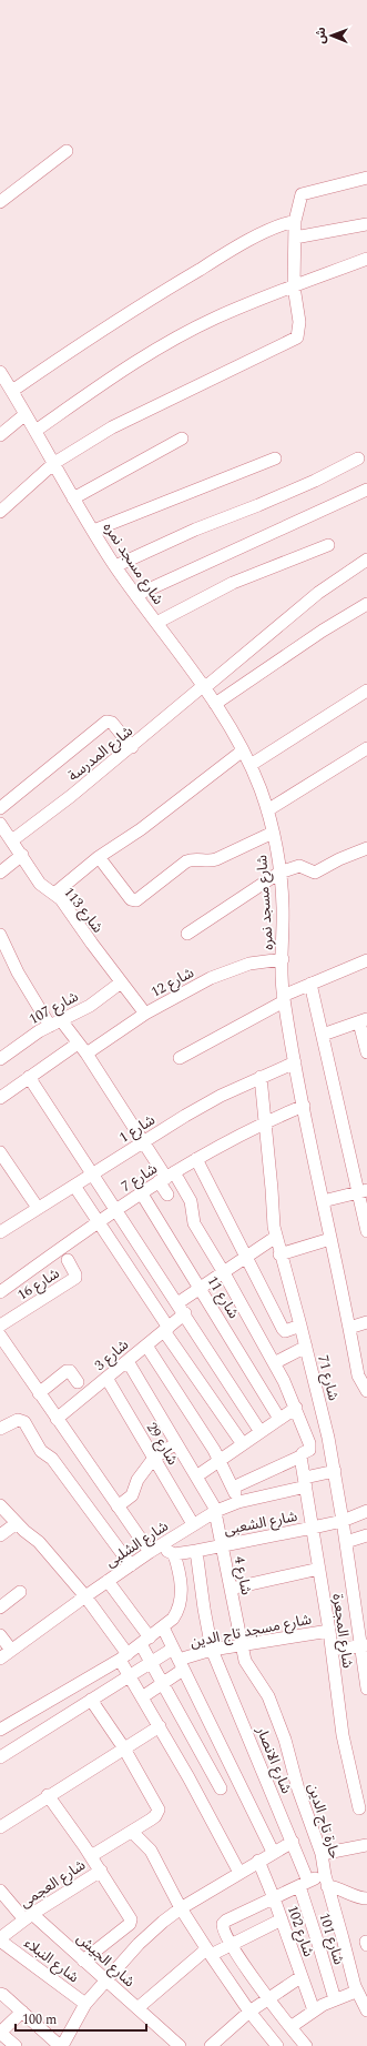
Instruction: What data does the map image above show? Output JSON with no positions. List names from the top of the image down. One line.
{"streets":{"street":["شارع مسجد نمره","شارع المدرسة","شارع 113","شارع 12","شارع 107","شارع 1","شارع 7","شارع 16","شارع 11","شارع 3","شارع 71","شارع 29","شارع الشعبى","شارع الشلبى","شارع 4","شارع مسجد تاج الدين","شارع المجعرة","شارع الانصار","حارة تاج الدين","شارع العجمى","شارع 102","شارع 101","شارع النبلاء","شارع الجيش"]},"crossings":[["شارع مسجد نمره","شارع المدرسة"],["شارع مسجد نمره","شارع 12"],["شارع مسجد نمره","شارع 1"],["شارع مسجد نمره","شارع 7"],["شارع المدرسة","شارع 113"],["شارع 113","شارع 12"],["شارع 113","شارع 107"],["شارع 1","شارع 71"],["شارع 7","شارع 11"],["شارع 7","شارع 71"],["شارع 3","شارع 29"],["شارع 3","شارع 4"],["شارع 71","شارع الشعبى"],["شارع 71","شارع الشلبى"],["شارع 29","شارع الشلبى"],["شارع الشعبى","شارع 4"],["شارع الشعبى","شارع المجعرة"],["شارع الشعبى","شارع الانصار"],["شارع الشلبى","شارع 4"],["شارع الشلبى","شارع المجعرة"],["شارع 4","شارع مسجد تاج الدين"],["شارع 4","حارة تاج الدين"],["شارع مسجد تاج الدين","شارع المجعرة"],["شارع مسجد تاج الدين","شارع الانصار"],["شارع مسجد تاج الدين","حارة تاج الدين"],["شارع الانصار","شارع 101"],["شارع العجمى","شارع النبلاء"],["شارع العجمى","شارع الجيش"]],"scale_bar":"100 m","north":"left"}
